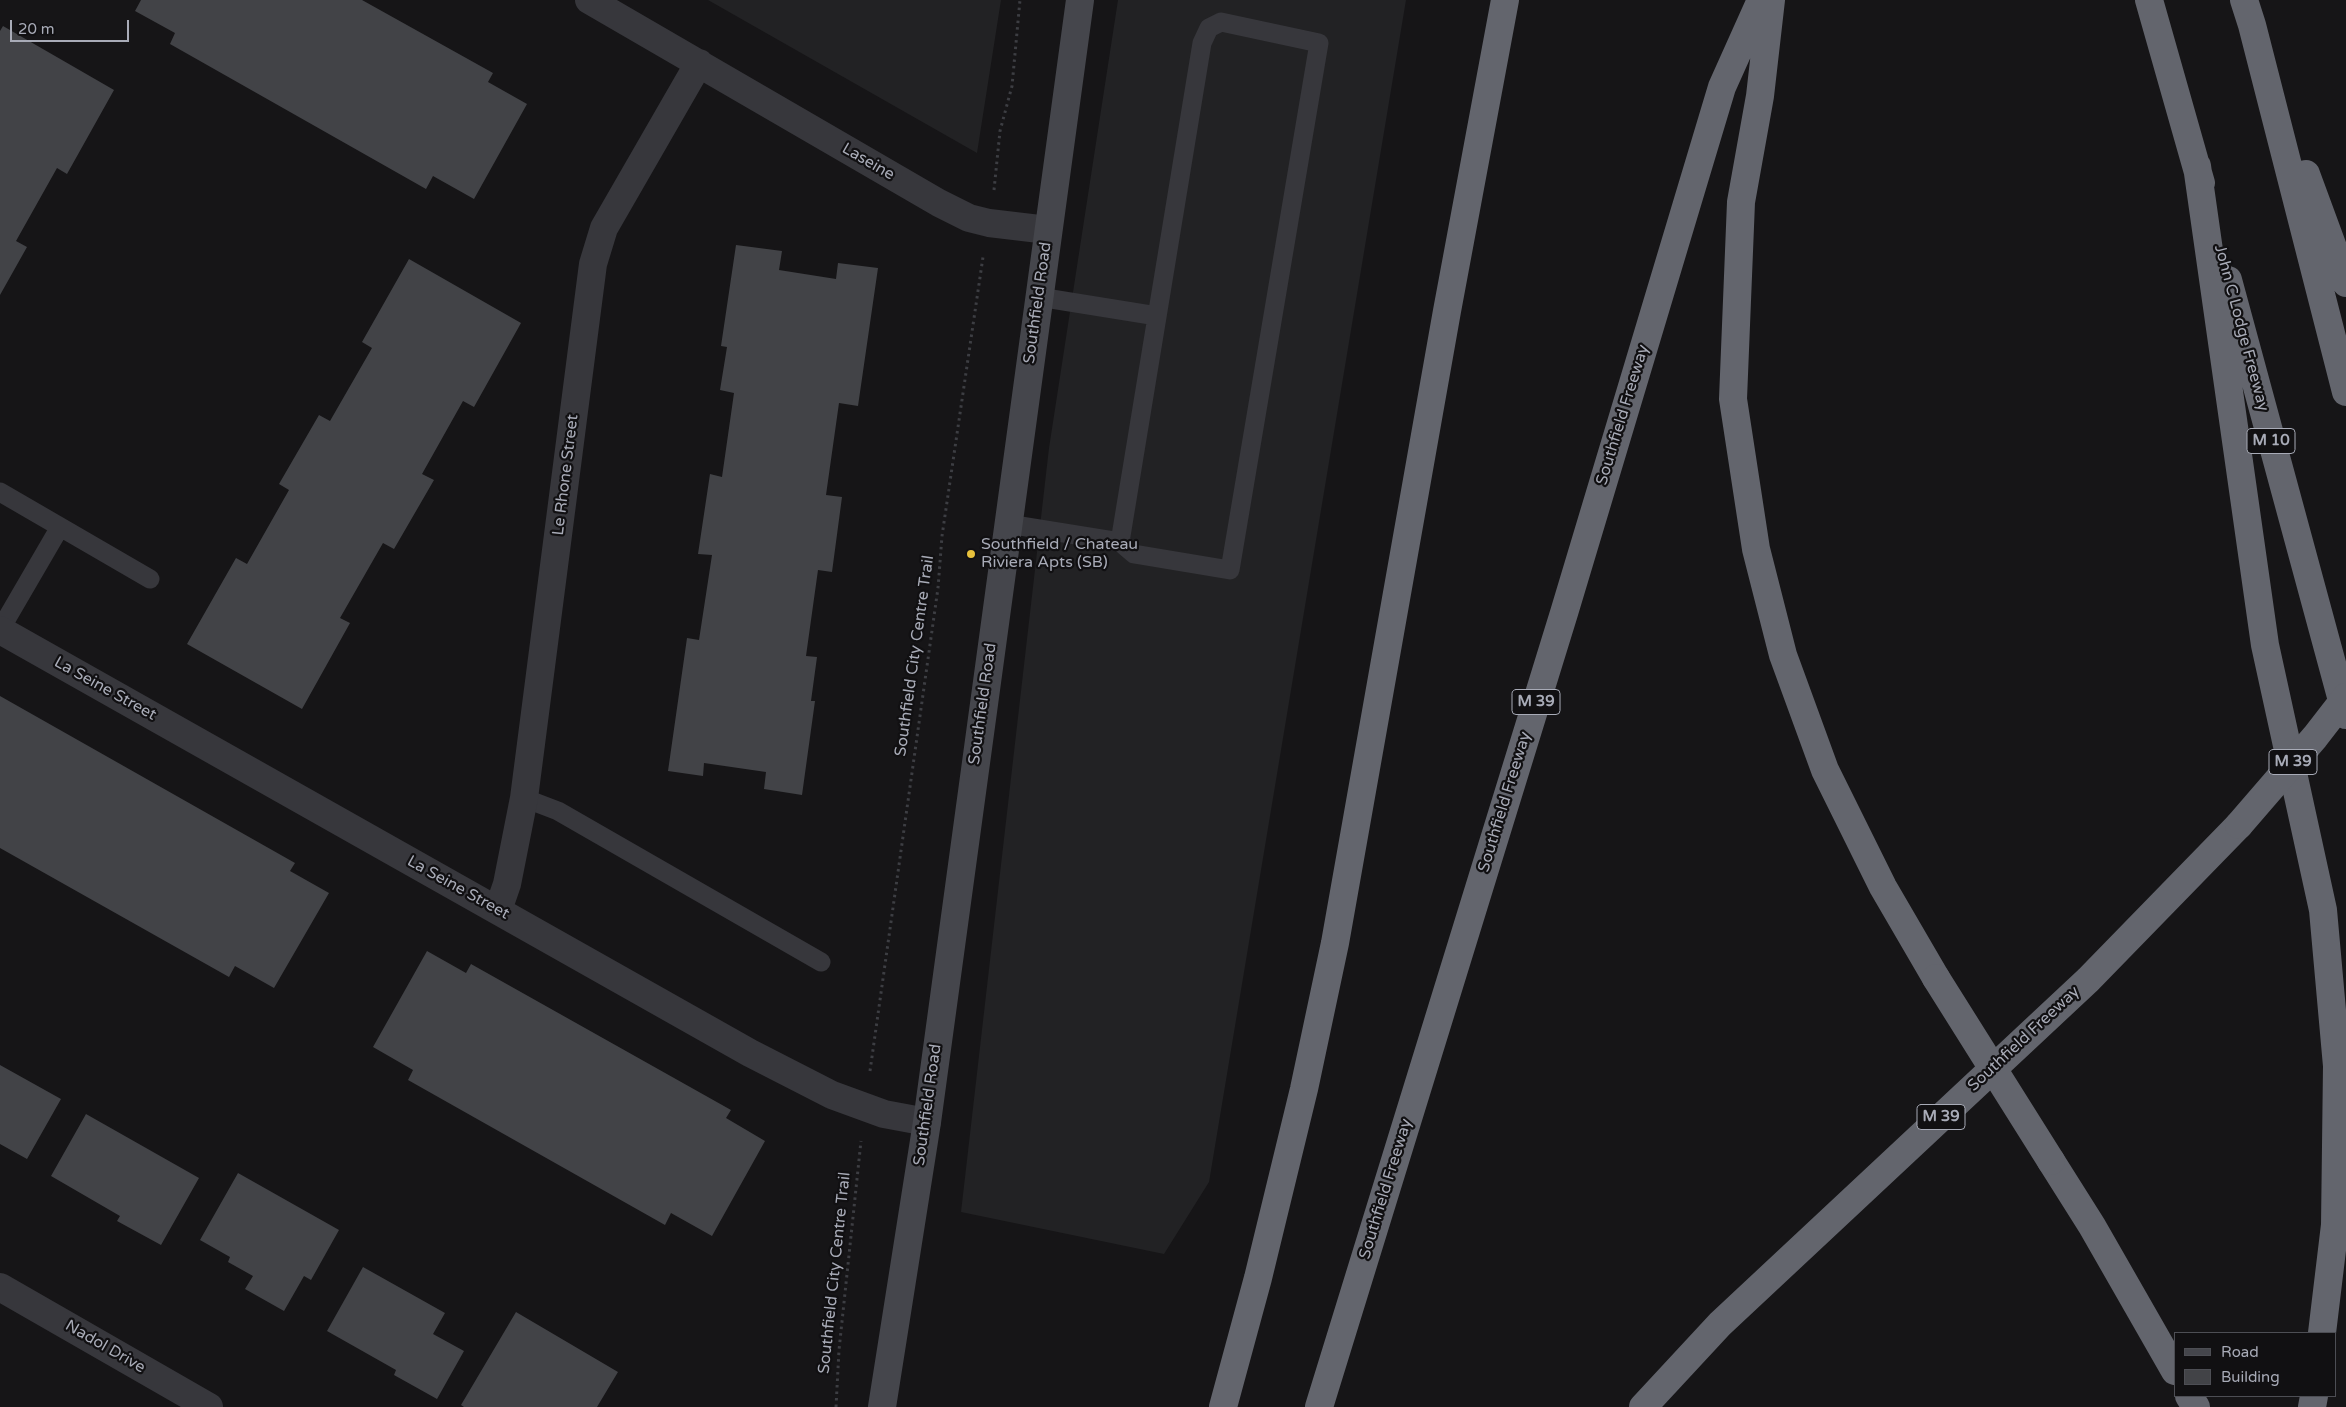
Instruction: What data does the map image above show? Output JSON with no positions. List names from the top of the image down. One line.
{"streets":{"highway":["John C Lodge Freeway","Southfield Freeway","M 10","M 39"],"main road":["Southfield Road"],"street":["Laseine","Le Rhone Street","La Seine Street","Nadol Drive"],"path":["Southfield City Centre Trail"]},"crossings":[["Laseine","Southfield Road"],["Laseine","Le Rhone Street"],["Southfield Road","La Seine Street"],["Le Rhone Street","La Seine Street"]],"places":["Southfield / Chateau Riviera Apts (SB)"],"legend":["Road","Building"],"scale_bar":"20 m"}
